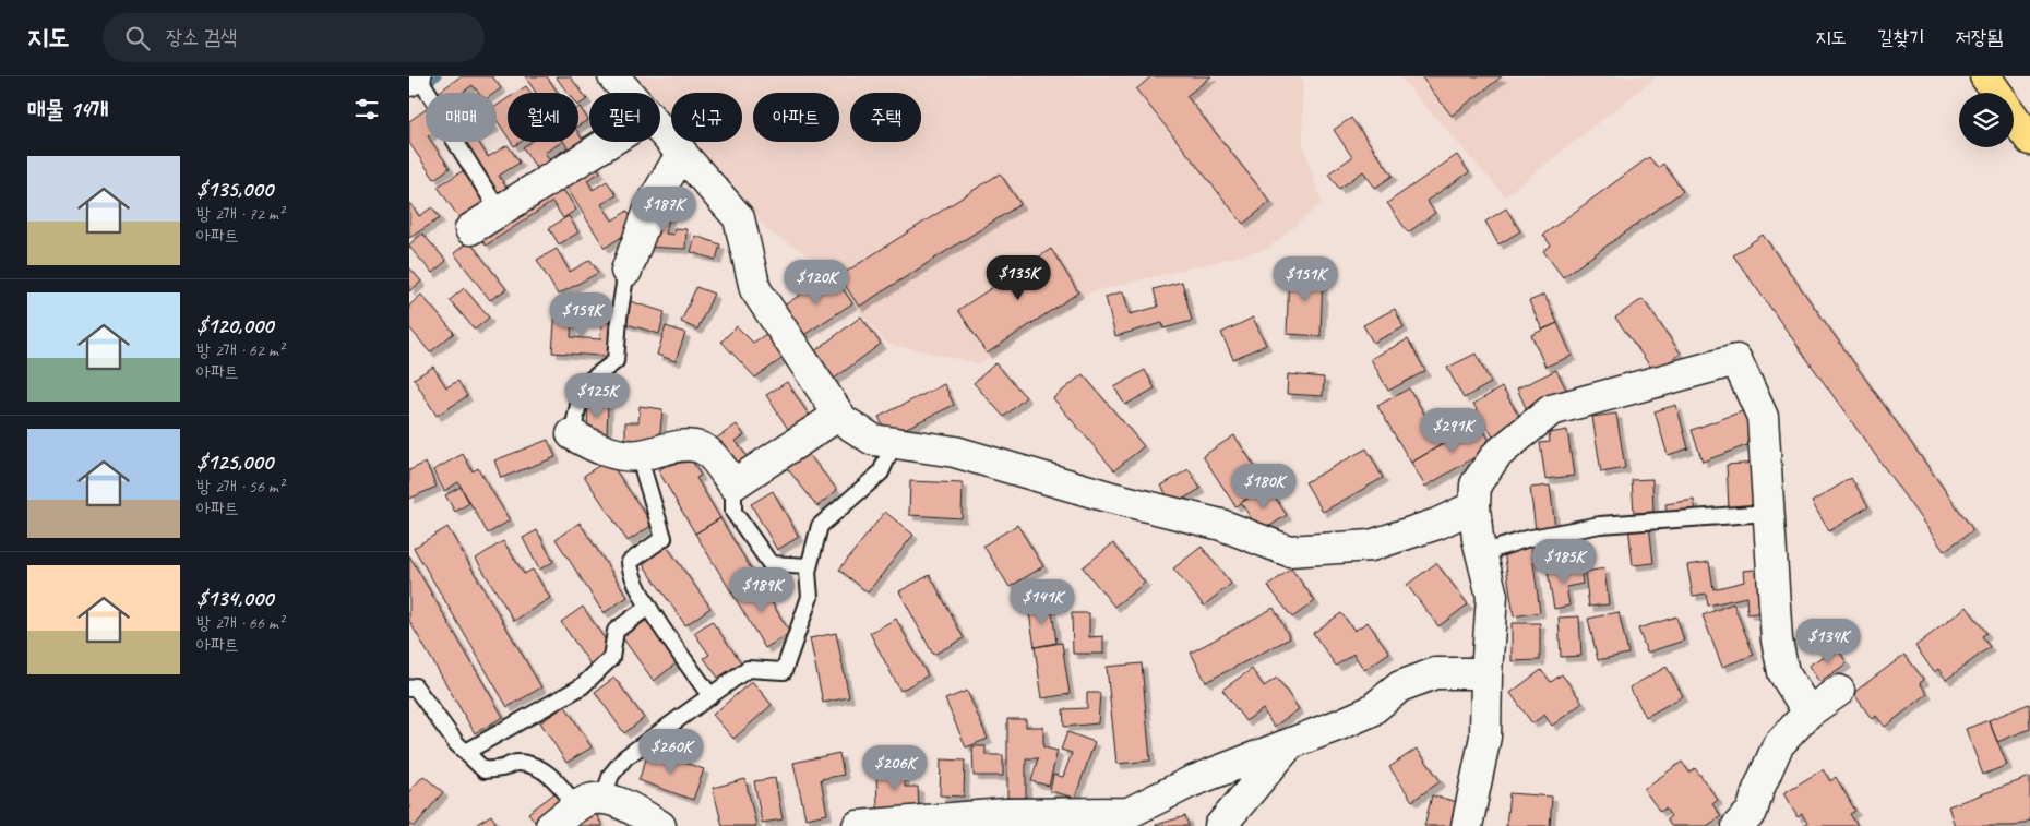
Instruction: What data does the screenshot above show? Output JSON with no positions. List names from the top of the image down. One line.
{"page":{"header":"지도","search":"장소 검색","nav":["지도","길찾기","저장됨"],"heading":"매물 14개","chip":["매매","월세","필터","신규","아파트","주택"],"list":[{"name":"$135,000","note":"방 2개 · 72 m² · 아파트"},{"name":"$120,000","note":"방 2개 · 62 m² · 아파트"},{"name":"$125,000","note":"방 2개 · 56 m² · 아파트"},{"name":"$134,000","note":"방 2개 · 66 m² · 아파트"}],"price":["$187K","$135K","$151K","$120K","$159K","$125K","$291K","$180K","$185K","$189K","$141K","$134K","$260K","$206K"]}}
